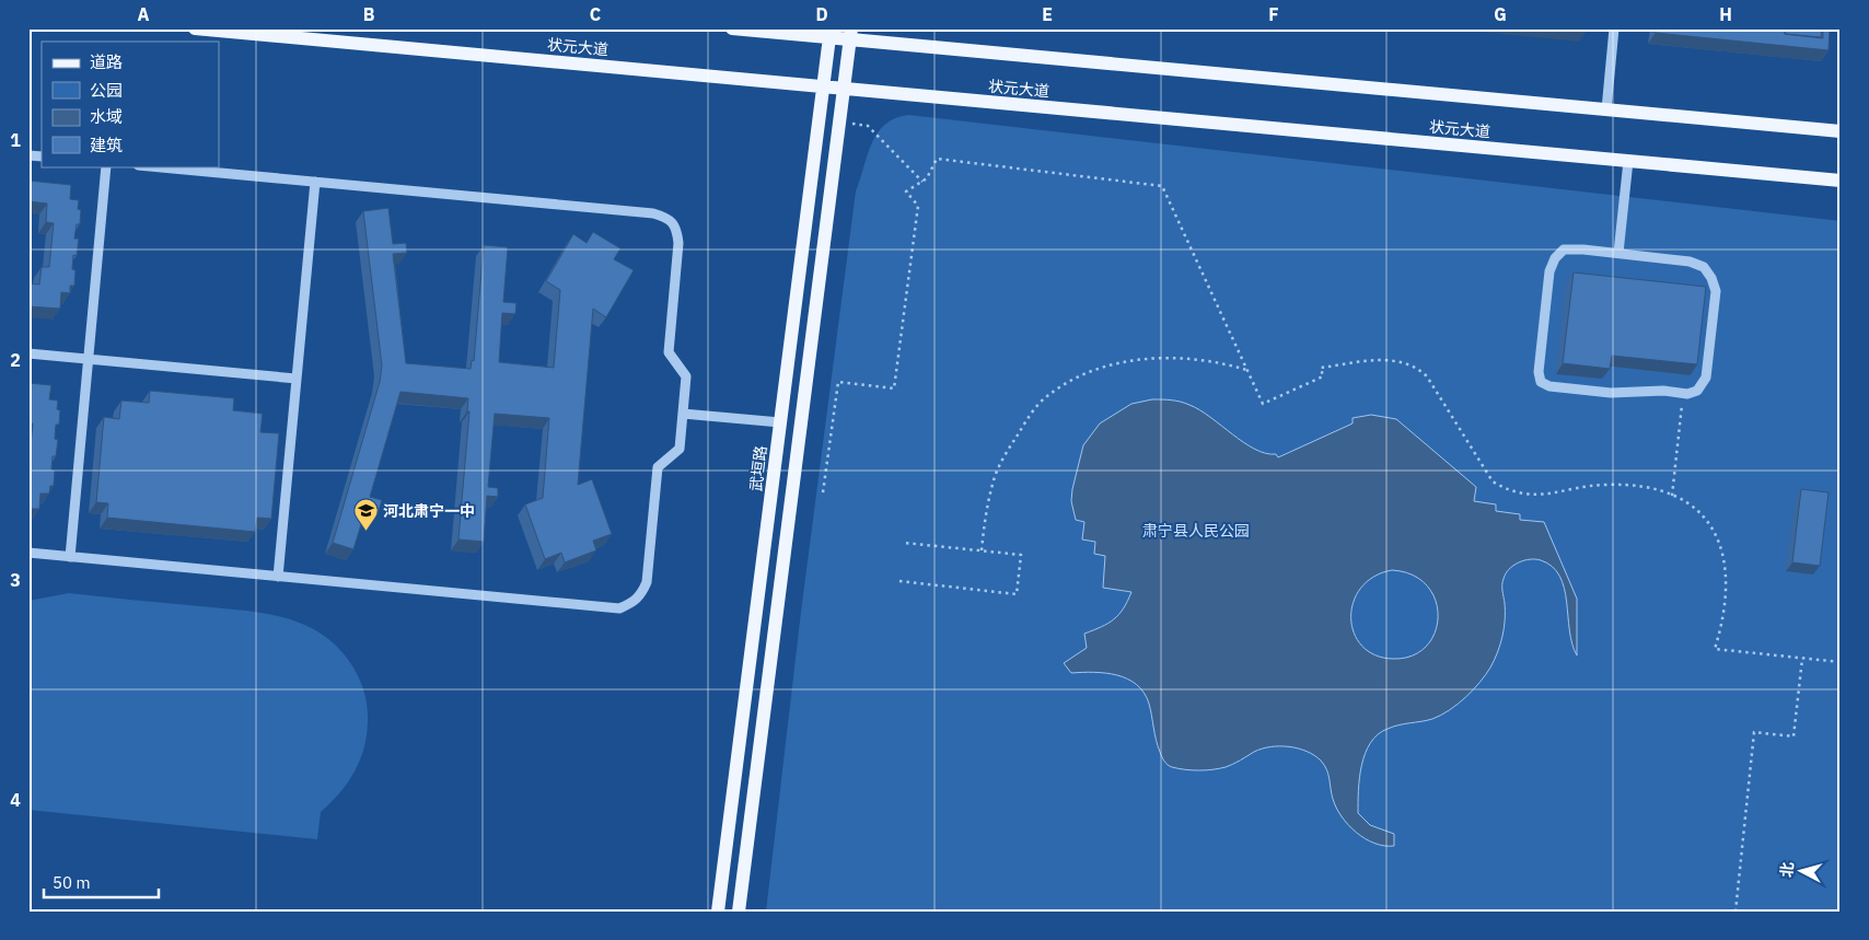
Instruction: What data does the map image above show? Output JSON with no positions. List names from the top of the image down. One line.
{"streets":{"main road":["状元大道","武垣路"]},"crossings":[["状元大道","武垣路"]],"parks":["肃宁县人民公园"],"places":{"school or university":["河北肃宁一中"]},"legend":["道路","公园","水域","建筑"],"scale_bar":"50 m","north":"left","grid":{"columns":["A","B","C","D","E","F","G","H"],"rows":["1","2","3","4"]}}
